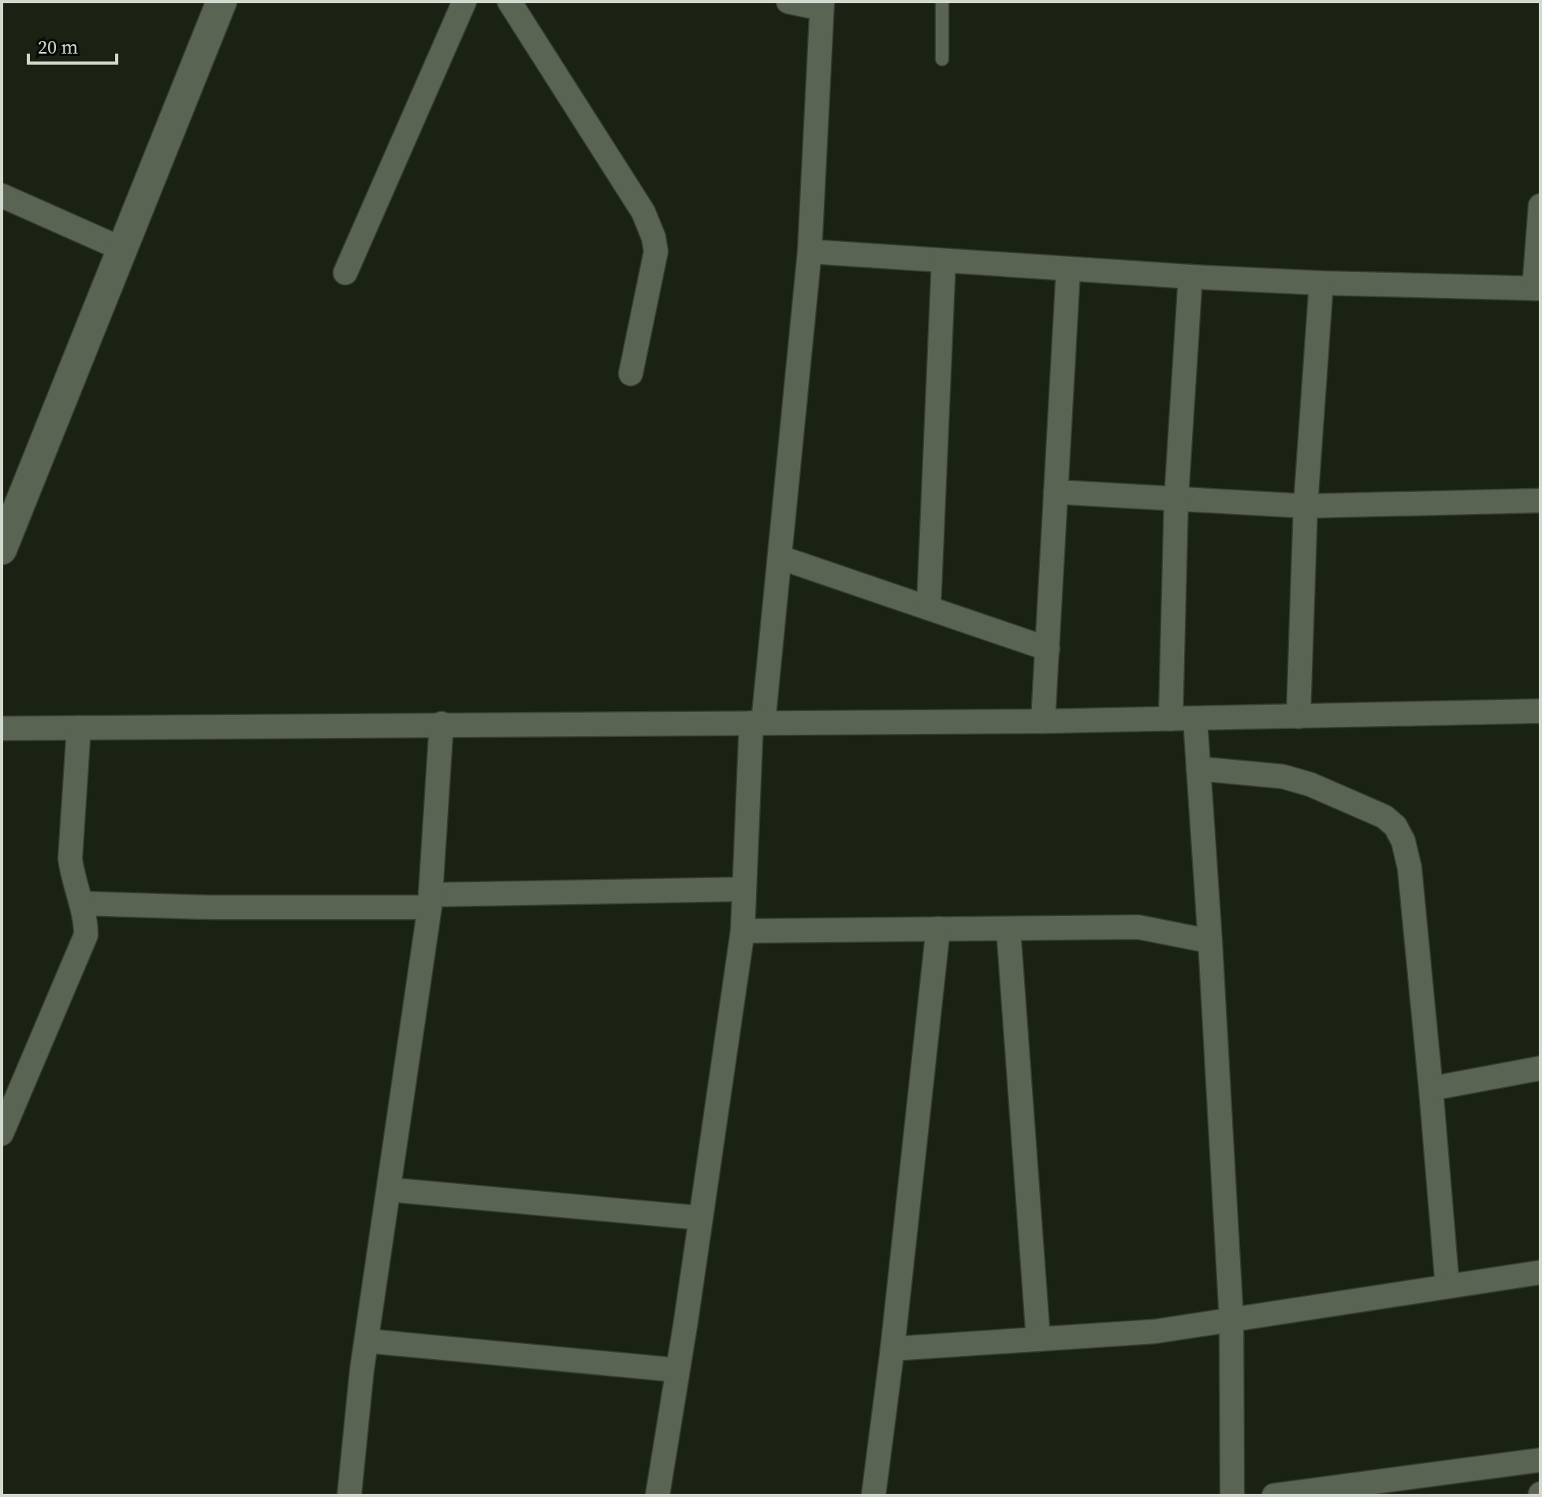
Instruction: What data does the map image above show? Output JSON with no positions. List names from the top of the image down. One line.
{"scale_bar":"20 m"}
